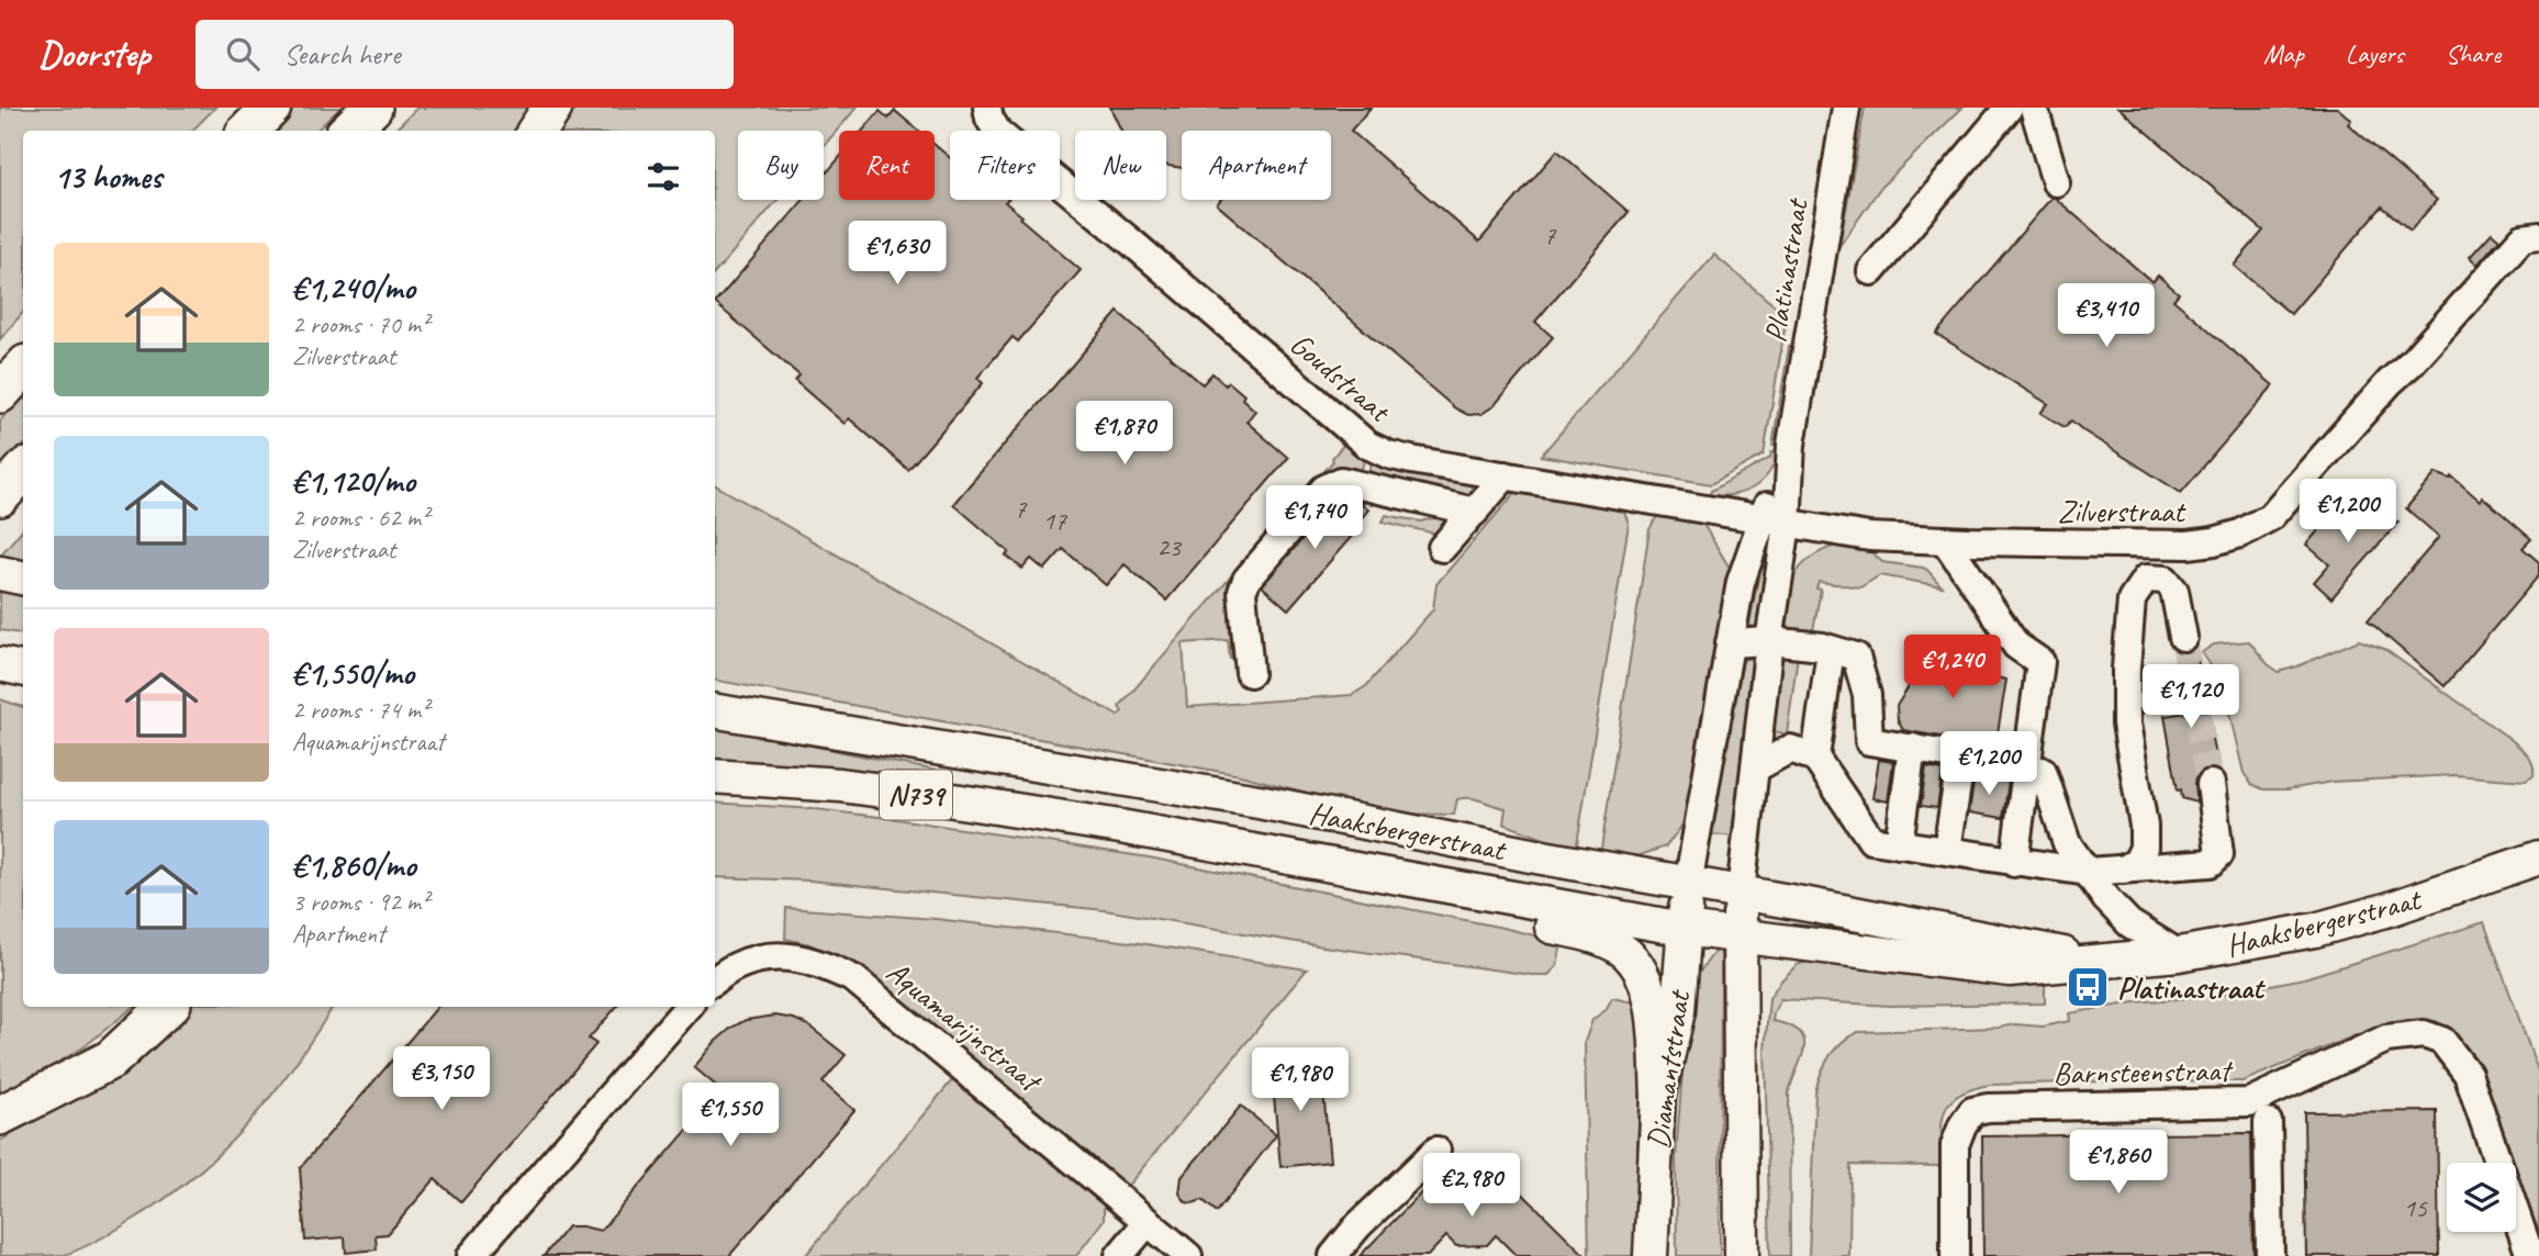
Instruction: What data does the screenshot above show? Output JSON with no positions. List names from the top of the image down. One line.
{"streets":{"main road":["N739","Haaksbergerstraat","Diamantstraat"],"street":["Platinastraat","Goudstraat","Zilverstraat","Aquamarijnstraat","Barnsteenstraat"]},"crossings":[["Platinastraat","Goudstraat"],["Platinastraat","Zilverstraat"],["Platinastraat","Haaksbergerstraat"],["Platinastraat","Diamantstraat"],["Goudstraat","Zilverstraat"],["Haaksbergerstraat","Diamantstraat"]],"places":{"bus stop":["Platinastraat"]},"house_numbers":["7","7","17","23","15"],"page":{"header":"Doorstep","search":"Search here","nav":["Map","Layers","Share"],"chip":["Buy","Rent","Filters","New","Apartment"],"heading":"13 homes","price":["€1,630","€3,410","€1,870","€1,200","€1,740","€1,240","€1,120","€1,200","€3,150","€1,980","€1,550","€1,860","€2,980"],"list":[{"name":"€1,240/mo","note":"2 rooms · 70 m² · Zilverstraat"},{"name":"€1,120/mo","note":"2 rooms · 62 m² · Zilverstraat"},{"name":"€1,550/mo","note":"2 rooms · 74 m² · Aquamarijnstraat"},{"name":"€1,860/mo","note":"3 rooms · 92 m² · Apartment"}]}}
